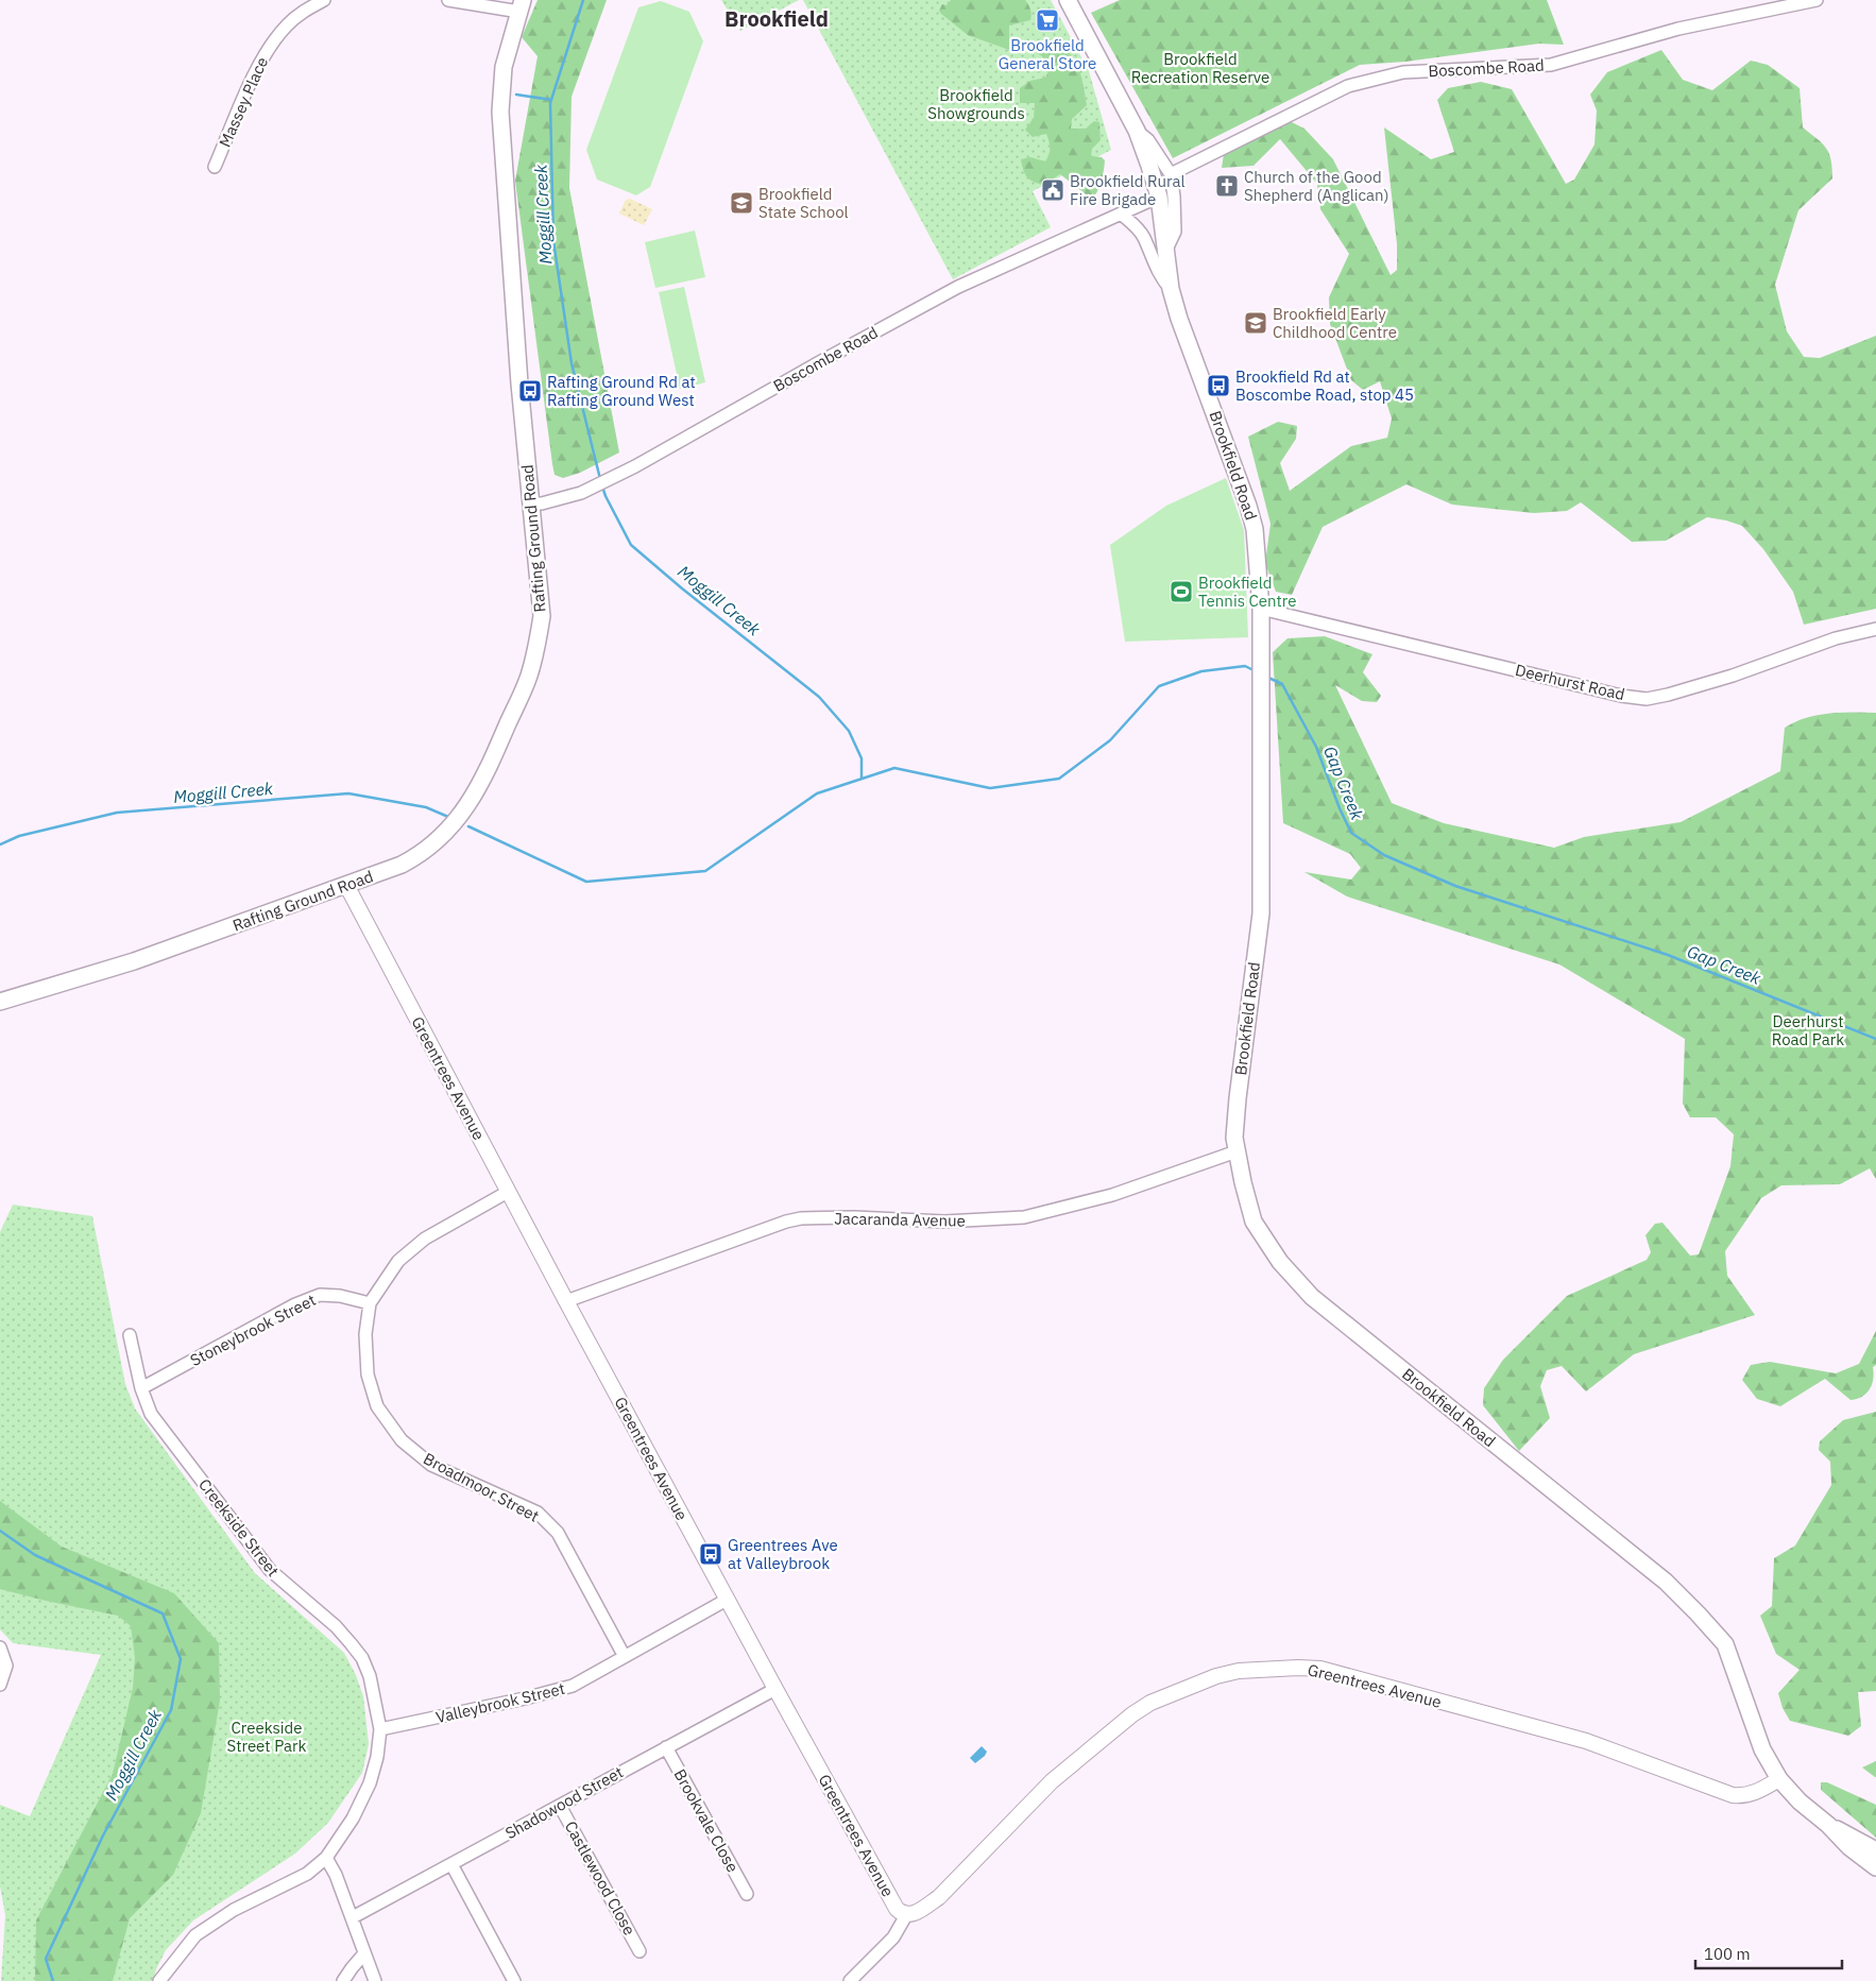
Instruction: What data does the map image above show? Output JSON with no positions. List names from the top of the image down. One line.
{"streets":{"main road":["Brookfield Road","Rafting Ground Road"],"street":["Boscombe Road","Massey Place","Deerhurst Road","Greentrees Avenue","Jacaranda Avenue","Stoneybrook Street","Broadmoor Street","Creekside Street","Valleybrook Street","Shadowood Street","Brookvale Close","Castlewood Close"]},"crossings":[["Boscombe Road","Brookfield Road"],["Boscombe Road","Rafting Ground Road"],["Brookfield Road","Deerhurst Road"],["Brookfield Road","Greentrees Avenue"],["Brookfield Road","Jacaranda Avenue"],["Rafting Ground Road","Greentrees Avenue"],["Greentrees Avenue","Jacaranda Avenue"],["Greentrees Avenue","Broadmoor Street"],["Greentrees Avenue","Valleybrook Street"],["Greentrees Avenue","Shadowood Street"],["Stoneybrook Street","Broadmoor Street"],["Stoneybrook Street","Creekside Street"],["Broadmoor Street","Valleybrook Street"],["Creekside Street","Valleybrook Street"],["Shadowood Street","Brookvale Close"],["Shadowood Street","Castlewood Close"]],"districts":["Brookfield"],"water":["Moggill Creek","Gap Creek"],"parks":["Brookfield Recreation Reserve","Brookfield Showgrounds","Deerhurst Road Park","Creekside Street Park"],"places":{"supermarket":["Brookfield General Store"],"church":["Church of the Good Shepherd (Anglican)"],"public building":["Brookfield Rural Fire Brigade"],"school or university":["Brookfield State School","Brookfield Early Childhood Centre"],"bus stop":["Brookfield Rd at Boscombe Road, stop 45","Rafting Ground Rd at Rafting Ground West","Greentrees Ave at Valleybrook"],"sports":["Brookfield Tennis Centre"]},"scale_bar":"100 m"}
